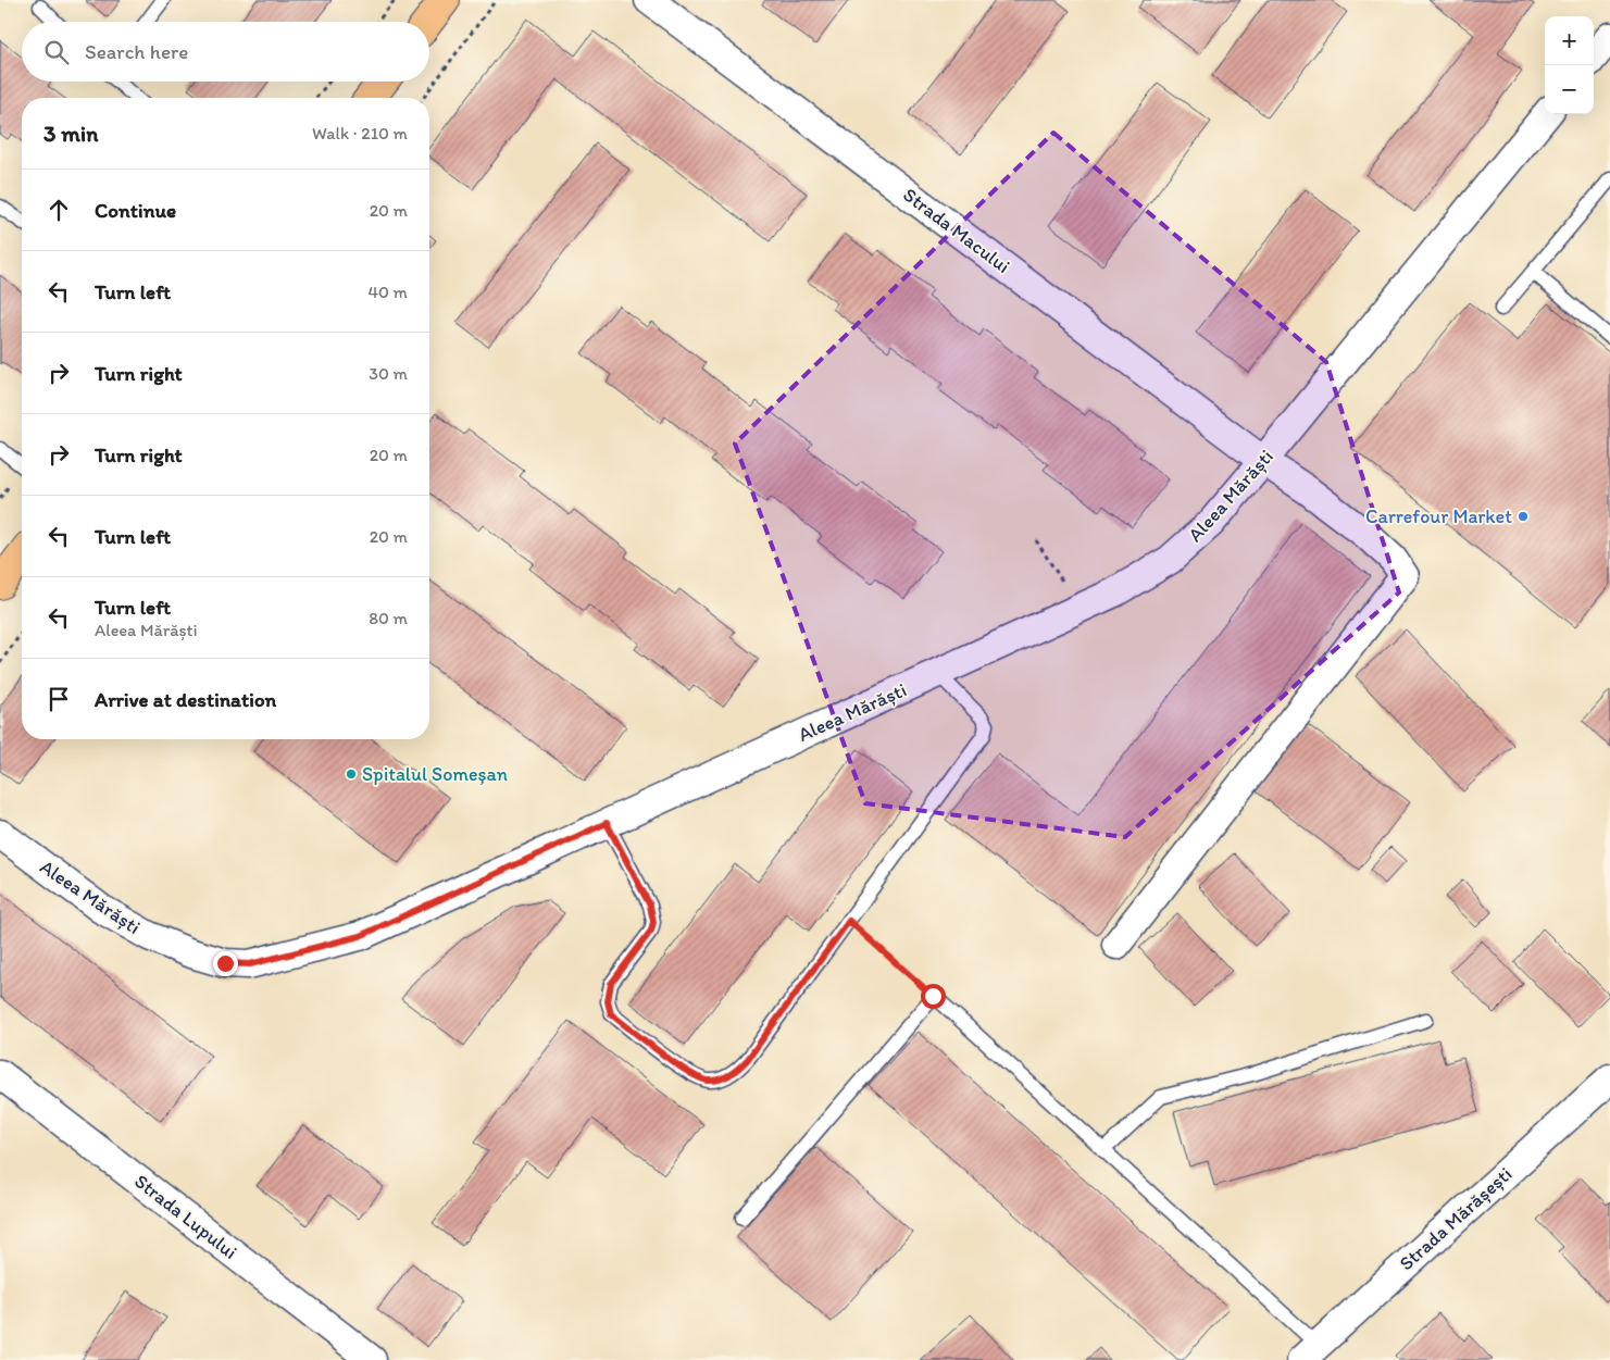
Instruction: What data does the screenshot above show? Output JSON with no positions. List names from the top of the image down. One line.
{"streets":{"street":["Strada Macului","Aleea Mărăști","Strada Lupului","Strada Mărășești"]},"crossings":[["Strada Macului","Aleea Mărăști"]],"places":["Carrefour Market","Spitalul Someșan"],"page":{"map_buttons":["+","−"],"search":"Search here","heading":["3 min","Walk · 210 m"],"list":[["Continue","20 m"],["Turn left","40 m"],["Turn right","30 m"],["Turn right","20 m"],["Turn left","20 m"],["Turn left","Aleea Mărăști","80 m"],"Arrive at destination"]}}
